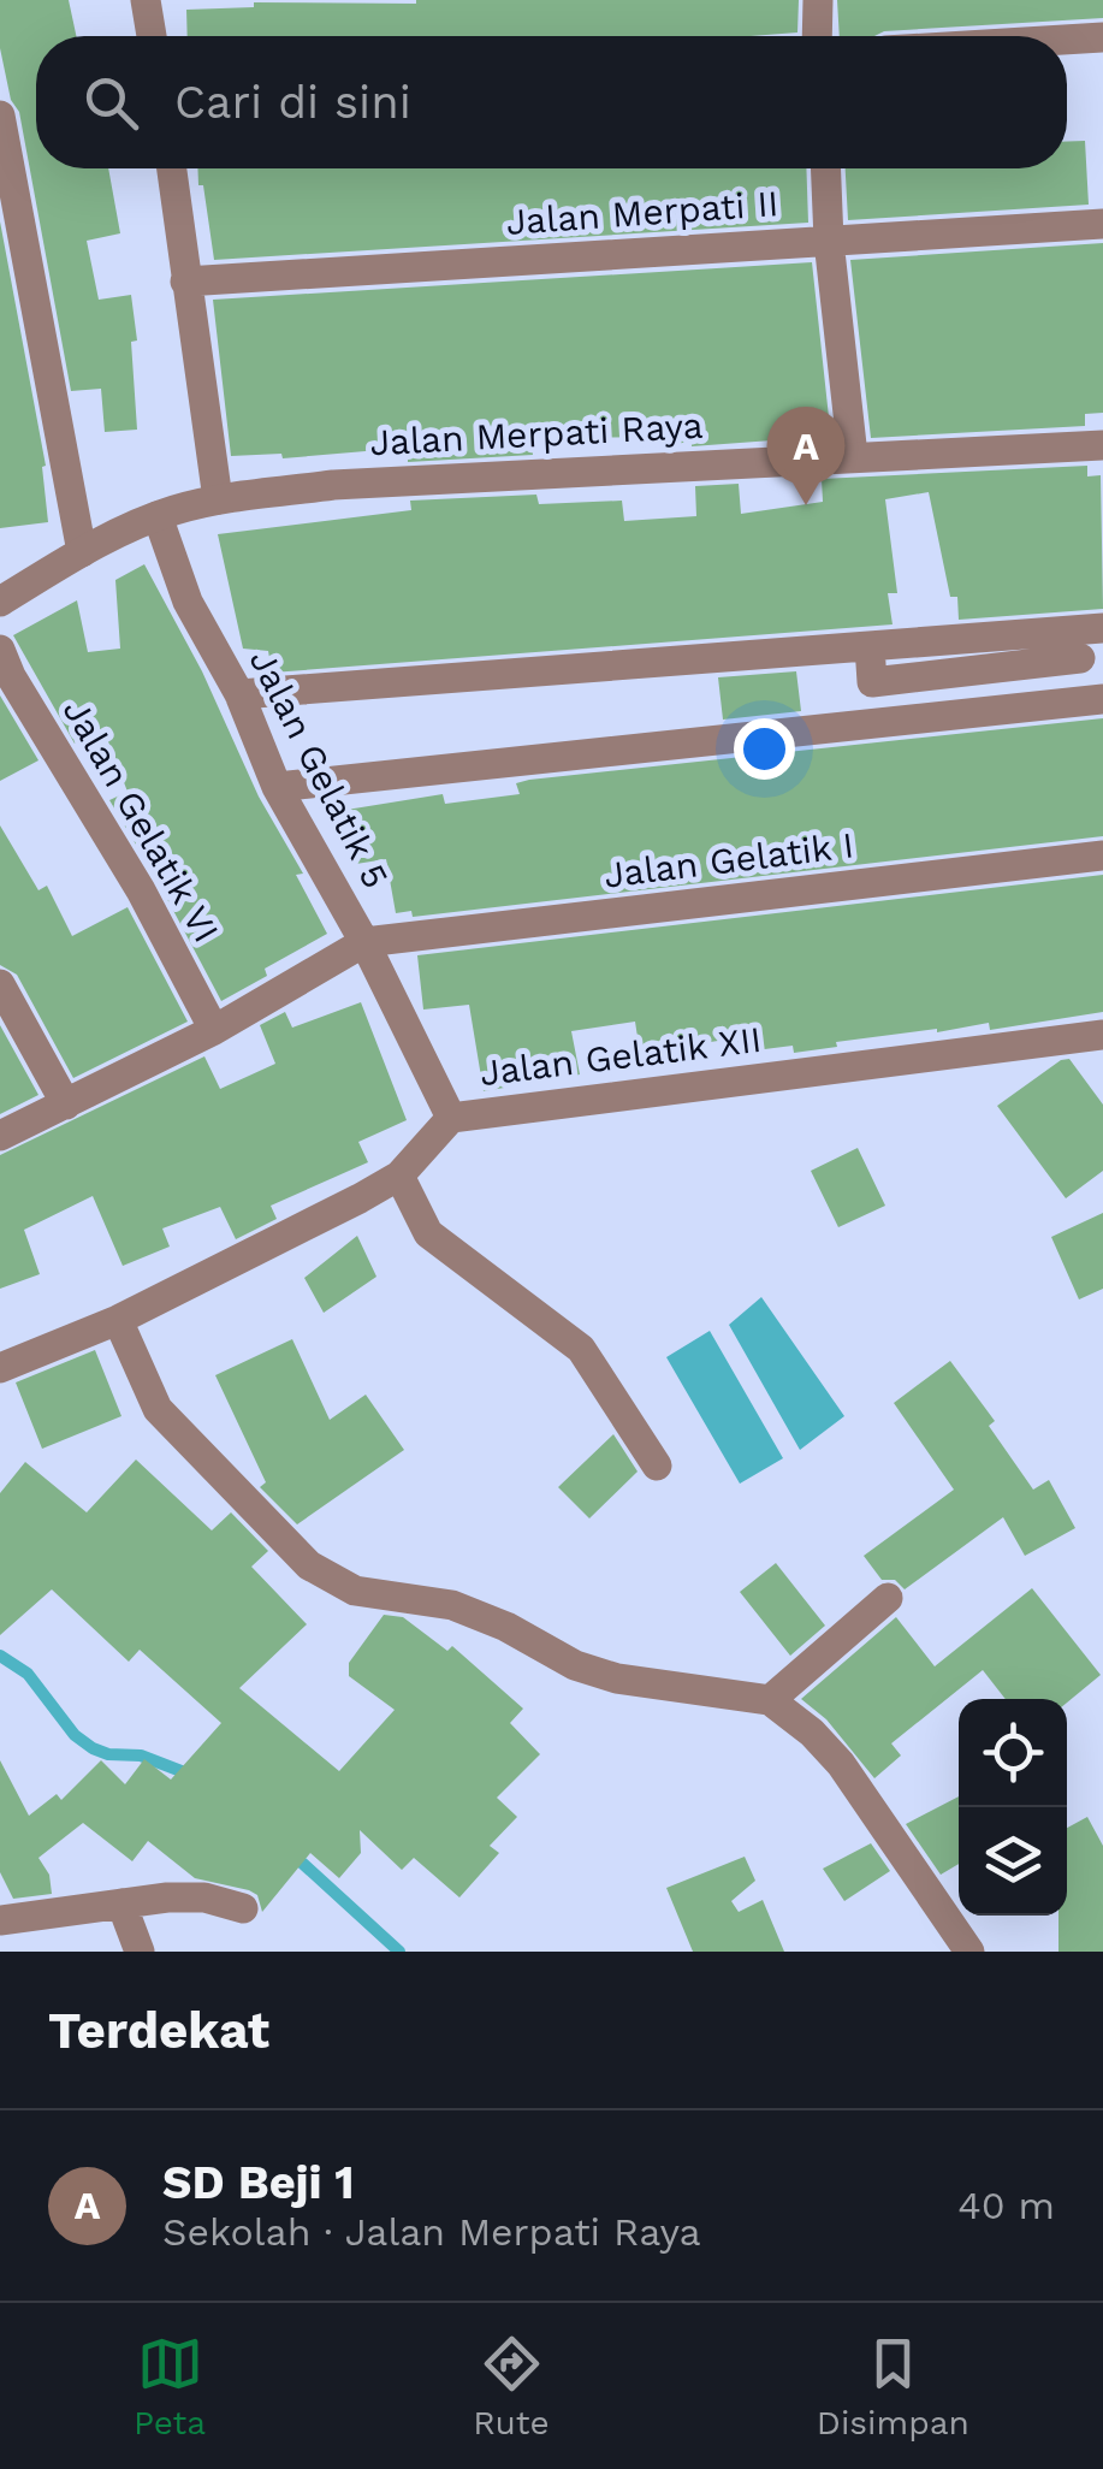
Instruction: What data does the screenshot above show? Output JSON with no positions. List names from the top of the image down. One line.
{"streets":{"street":["Jalan Merpati II","Jalan Merpati Raya","Jalan Gelatik 5","Jalan Gelatik VI","Jalan Gelatik I","Jalan Gelatik XII"]},"crossings":[["Jalan Merpati Raya","Jalan Gelatik 5"],["Jalan Gelatik 5","Jalan Gelatik I"],["Jalan Gelatik 5","Jalan Gelatik XII"]],"page":{"search":"Cari di sini","pins":"A","heading":"Terdekat","list":[{"mark":"A","name":"SD Beji 1","note":"Sekolah · Jalan Merpati Raya","value":"40 m"}],"nav":["Peta","Rute","Disimpan"]}}
